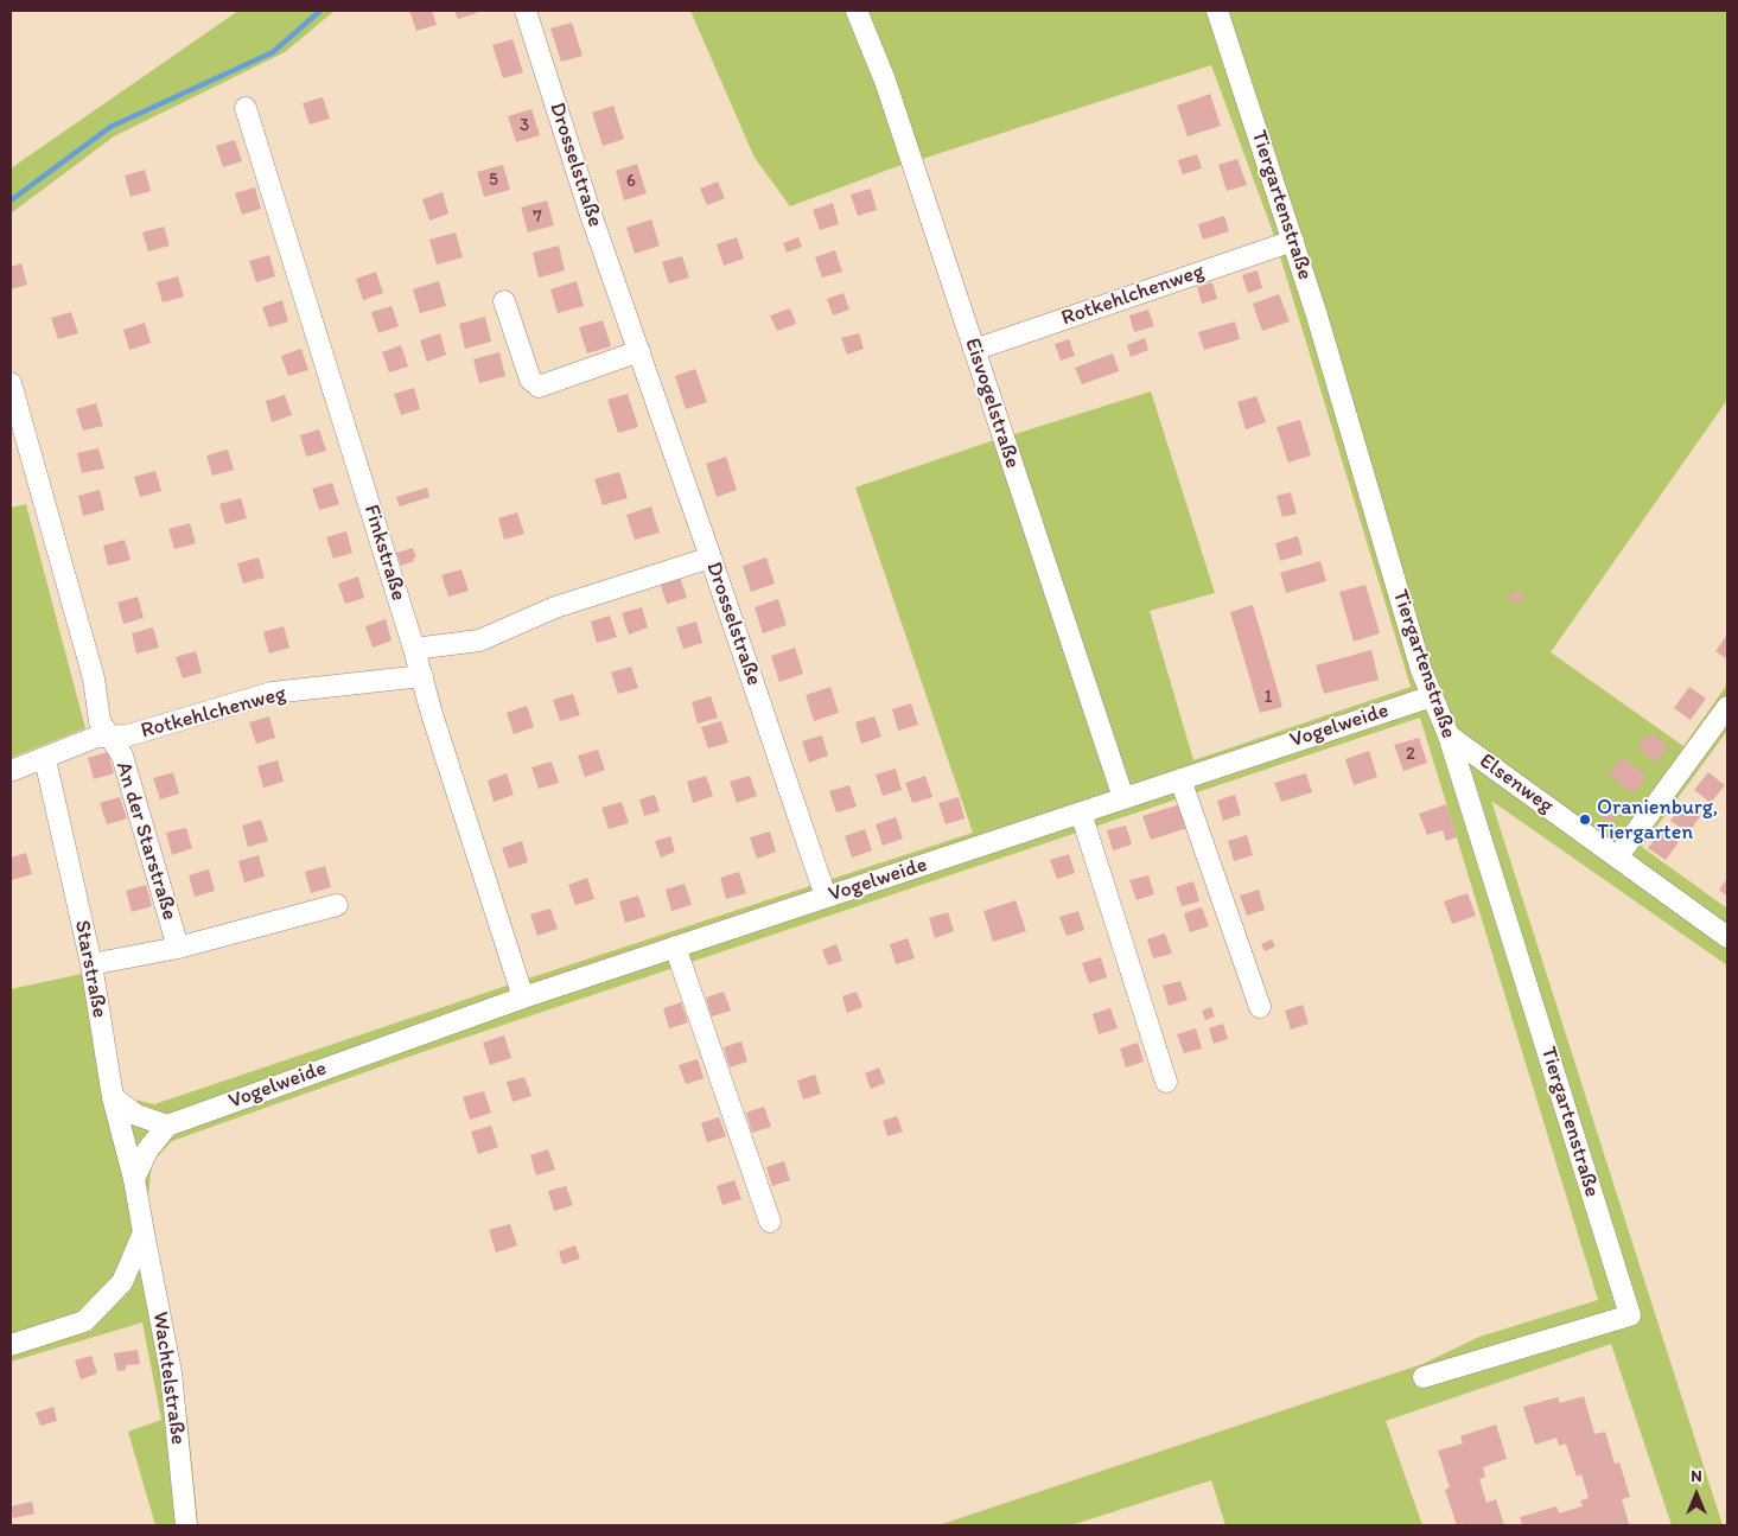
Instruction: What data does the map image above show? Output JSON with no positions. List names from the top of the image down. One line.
{"streets":{"street":["Drosselstraße","Tiergartenstraße","Rotkehlchenweg","Eisvogelstraße","Finkstraße","Vogelweide","Elsenweg","An der Starstraße","Starstraße","Wachtelstraße"]},"crossings":[["Drosselstraße","Vogelweide"],["Tiergartenstraße","Rotkehlchenweg"],["Tiergartenstraße","Vogelweide"],["Tiergartenstraße","Elsenweg"],["Rotkehlchenweg","Eisvogelstraße"],["Rotkehlchenweg","Finkstraße"],["Rotkehlchenweg","An der Starstraße"],["Rotkehlchenweg","Starstraße"],["Eisvogelstraße","Vogelweide"],["Finkstraße","Vogelweide"],["An der Starstraße","Starstraße"]],"places":["Oranienburg, Tiergarten"],"house_numbers":["3","5","6","7","1","2"],"north":"top"}
